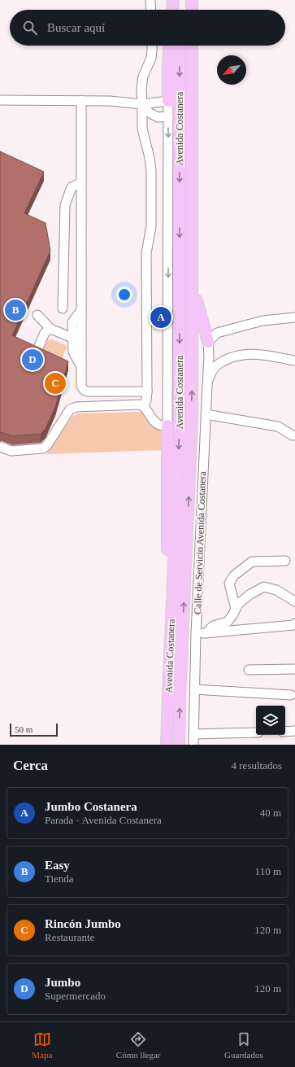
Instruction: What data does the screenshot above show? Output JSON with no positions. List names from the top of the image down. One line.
{"streets":{"main road":["Avenida Costanera"],"street":["Calle de Servicio Avenida Costanera"]},"scale_bar":"50 m","north":"bottom left","page":{"search":"Buscar aquí","pins":["B","A","D","C"],"scale":"50 m","heading":["Cerca","4 resultados"],"list":[{"mark":"A","name":"Jumbo Costanera","note":"Parada · Avenida Costanera","value":"40 m"},{"mark":"B","name":"Easy","note":"Tienda","value":"110 m"},{"mark":"C","name":"Rincón Jumbo","note":"Restaurante","value":"120 m"},{"mark":"D","name":"Jumbo","note":"Supermercado","value":"120 m"}],"nav":["Mapa","Cómo llegar","Guardados"]}}
